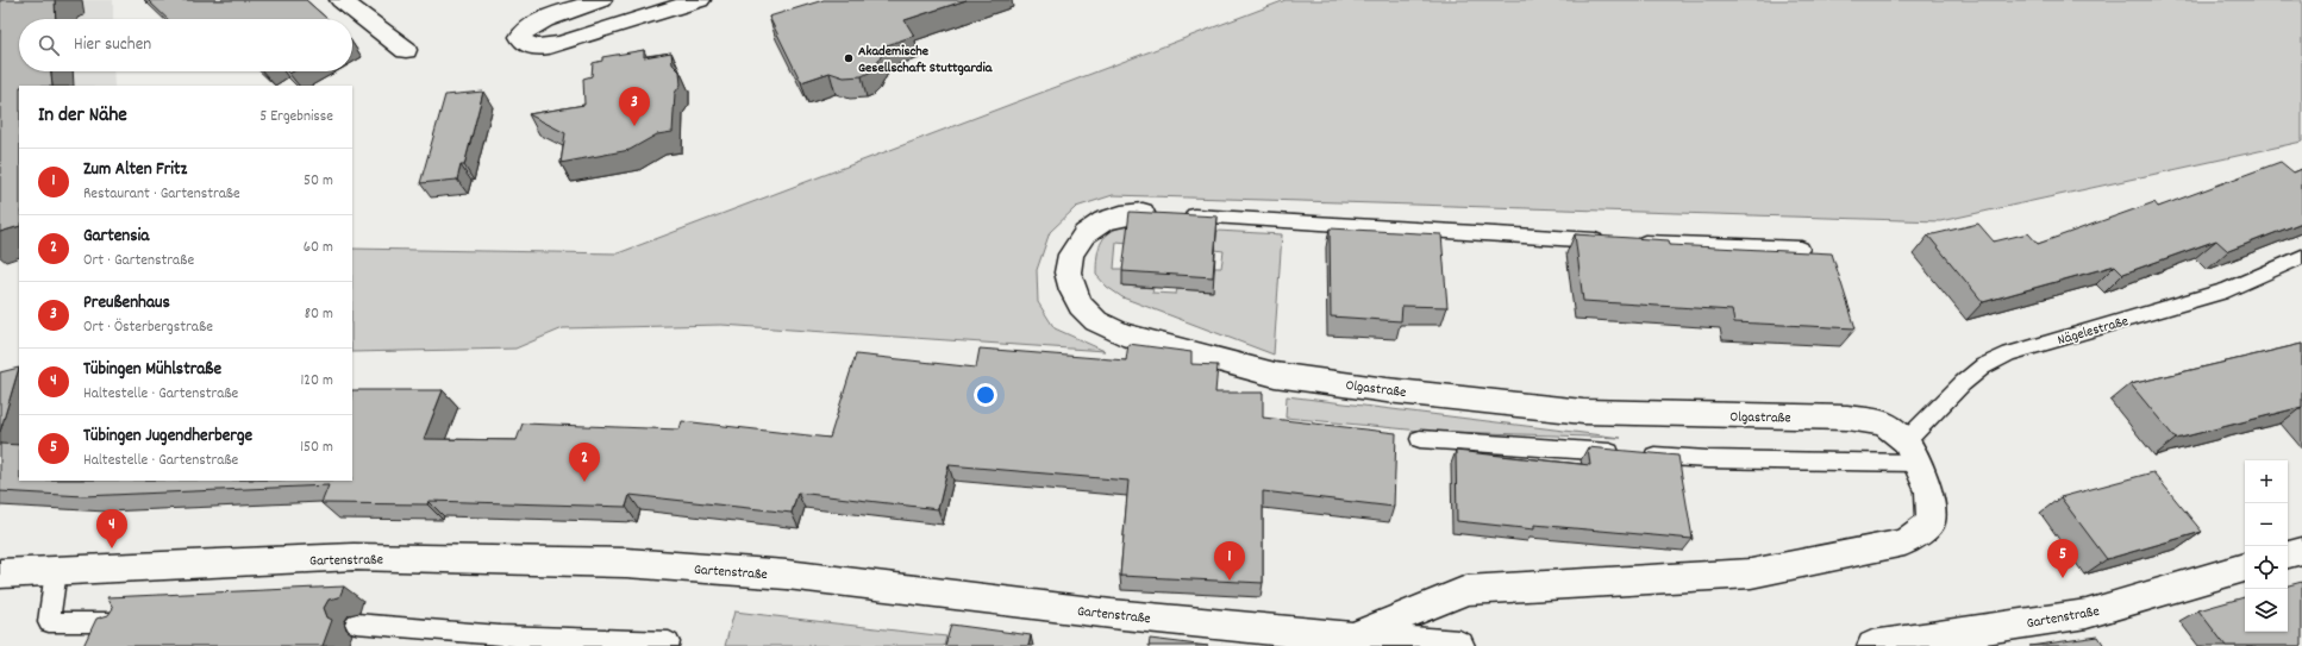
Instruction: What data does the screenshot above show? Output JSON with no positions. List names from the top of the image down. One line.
{"streets":{"street":["Olgastraße","Gartenstraße"],"lane":["Nägelestraße"]},"crossings":[["Nägelestraße","Olgastraße"],["Olgastraße","Gartenstraße"]],"places":["Akademische Gesellschaft Stuttgardia"],"page":{"search":"Hier suchen","heading":["In der Nähe","5 Ergebnisse"],"pins":["3","2","4","5","1"],"list":[{"mark":"1","name":"Zum Alten Fritz","note":"Restaurant · Gartenstraße","value":"50 m"},{"mark":"2","name":"Gartensia","note":"Ort · Gartenstraße","value":"60 m"},{"mark":"3","name":"Preußenhaus","note":"Ort · Österbergstraße","value":"80 m"},{"mark":"4","name":"Tübingen Mühlstraße","note":"Haltestelle · Gartenstraße","value":"120 m"},{"mark":"5","name":"Tübingen Jugendherberge","note":"Haltestelle · Gartenstraße","value":"150 m"}],"map_buttons":["+","−"]}}
